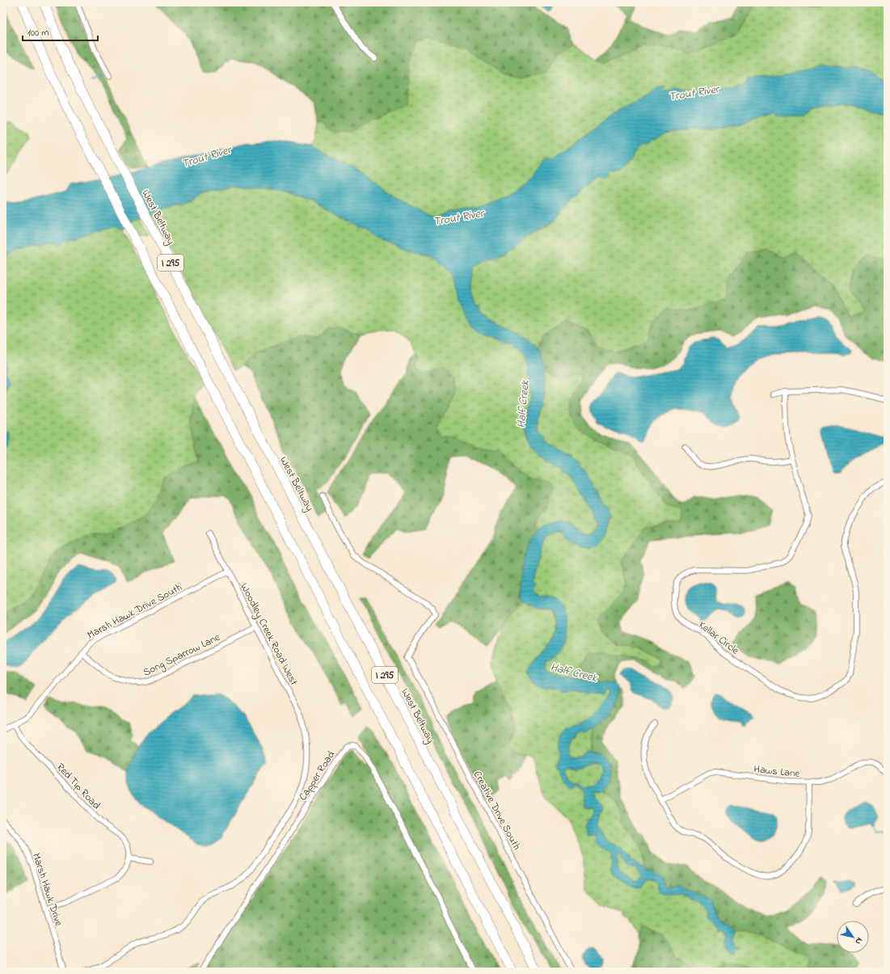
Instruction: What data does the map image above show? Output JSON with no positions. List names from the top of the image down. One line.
{"streets":{"highway":["West Beltway","I 295"],"street":["Marsh Hawk Drive South","Woodley Creek Road West","Kellar Circle","Song Sparrow Lane","Haws Lane","Capper Road","Red Tip Road","Creative Drive South","Marsh Hawk Drive"]},"crossings":[["Marsh Hawk Drive South","Woodley Creek Road West"],["Marsh Hawk Drive South","Song Sparrow Lane"],["Marsh Hawk Drive South","Red Tip Road"],["Woodley Creek Road West","Song Sparrow Lane"]],"water":["Trout River","Half Creek"],"scale_bar":"100 m","north":"bottom right"}
